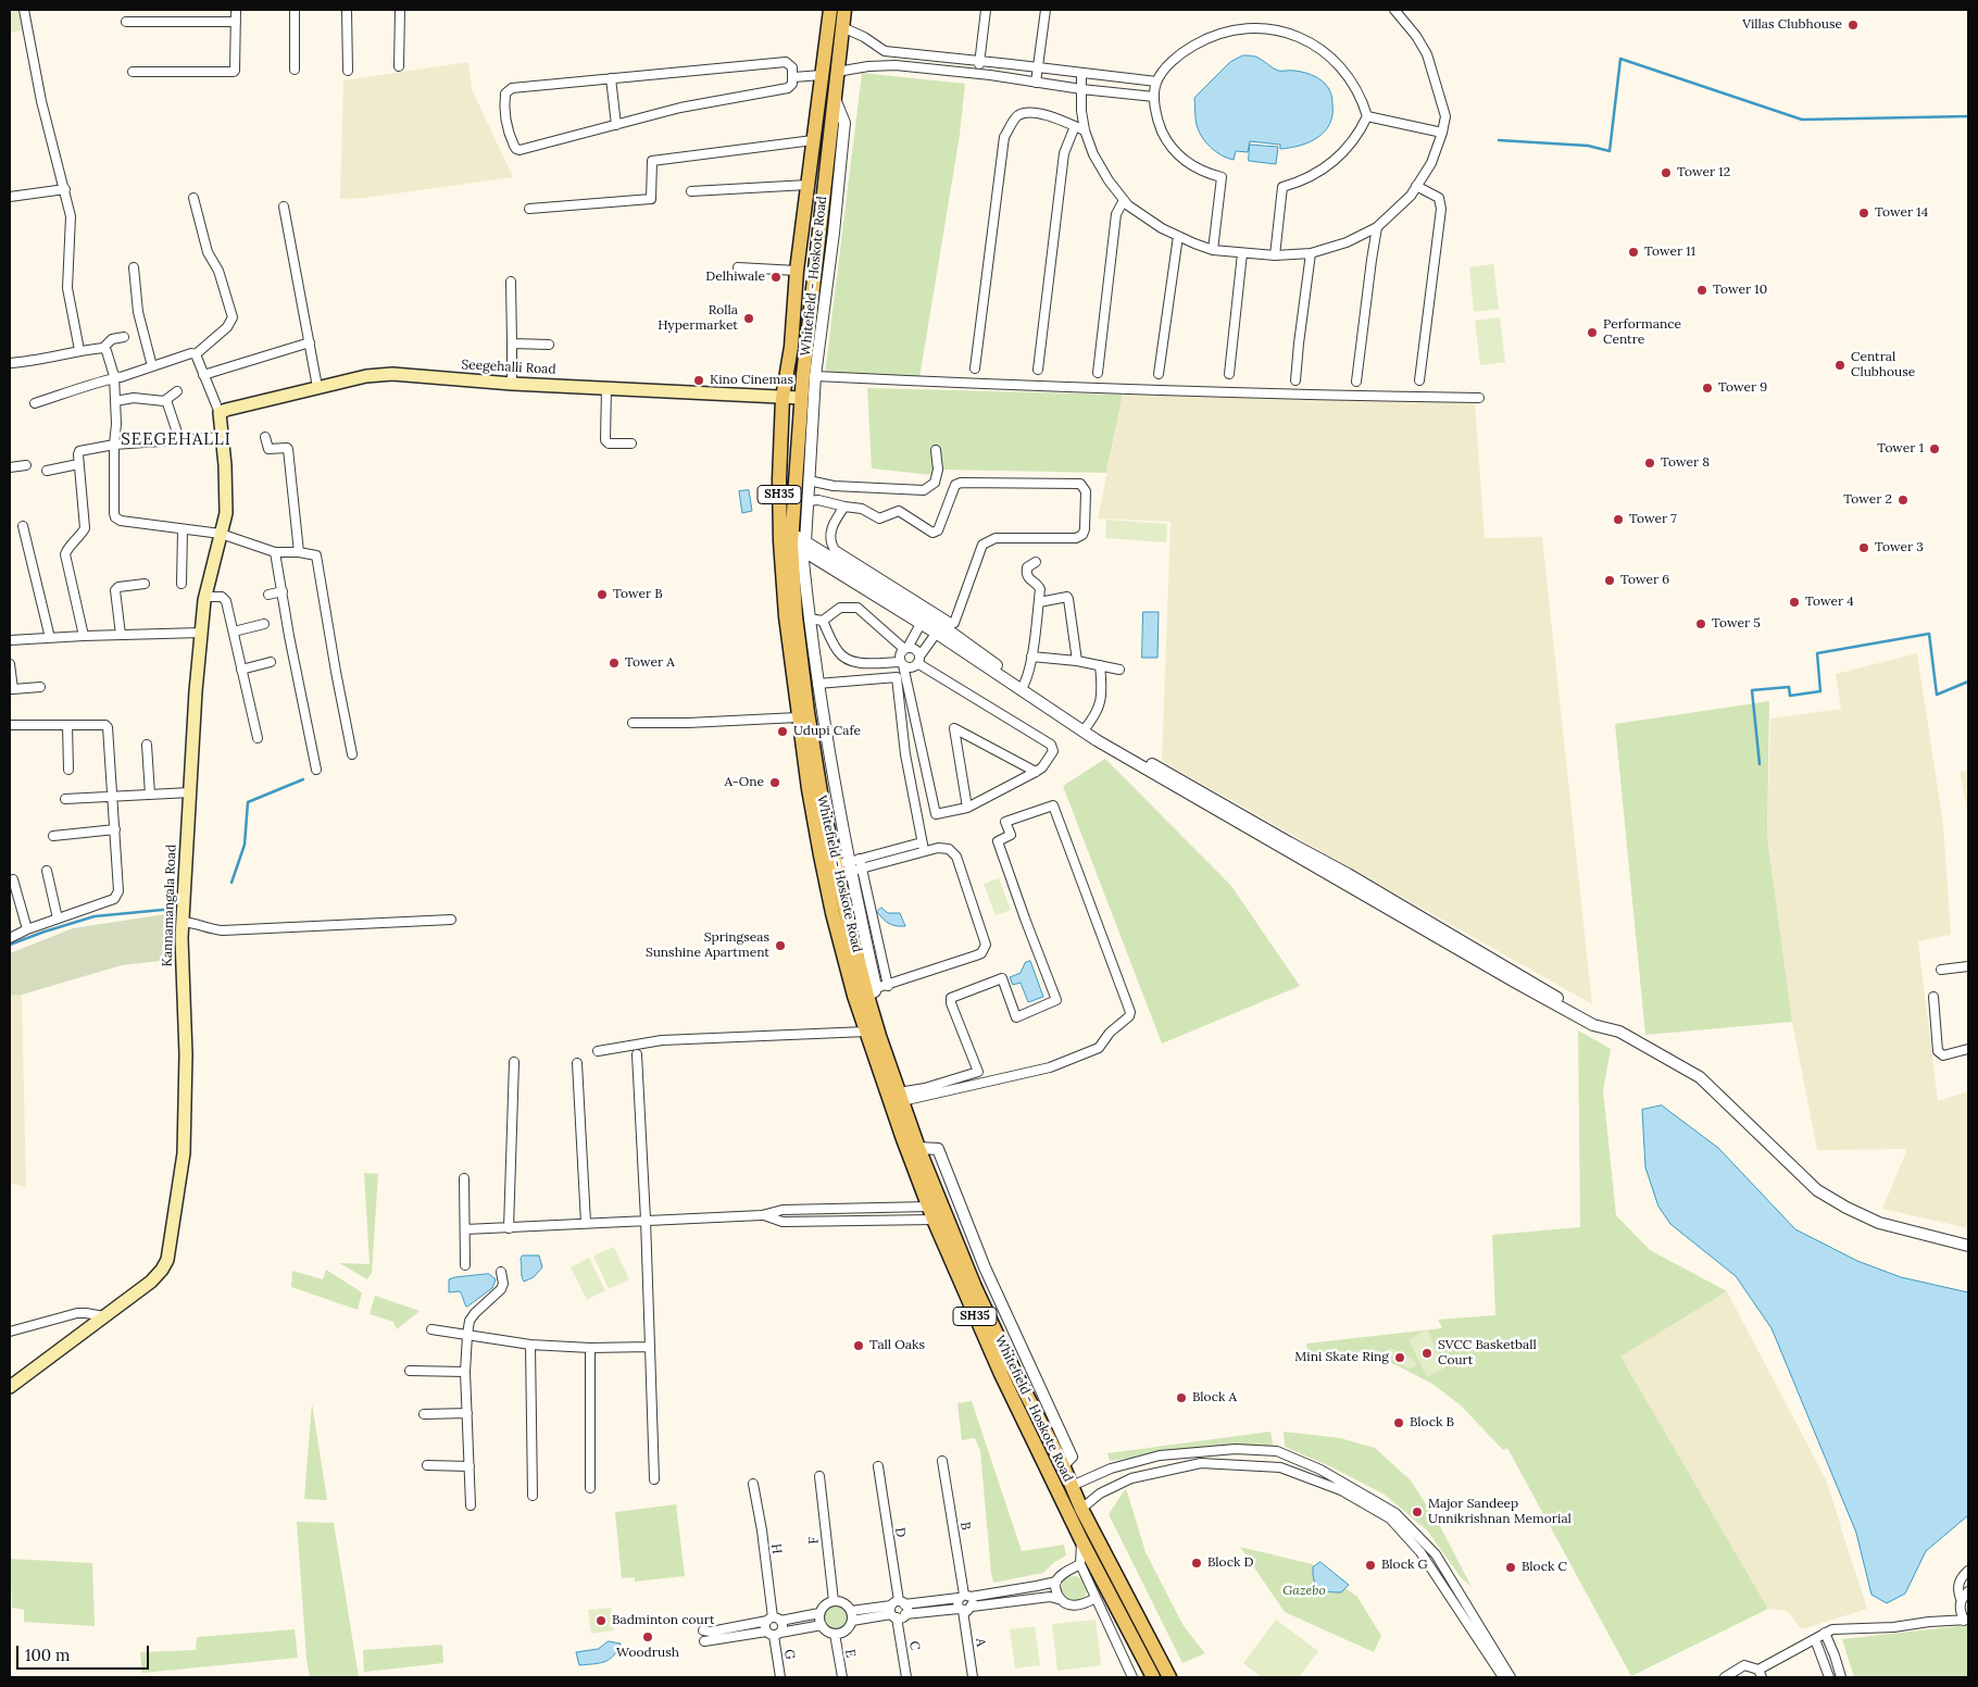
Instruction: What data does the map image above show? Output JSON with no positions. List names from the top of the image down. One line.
{"streets":{"main road":["Whitefield - Hoskote Road","Seegehalli Road","SH35","Kannamangala Road"],"street":["B","D","F","H","A","C","E","G"]},"crossings":[["Whitefield - Hoskote Road","Seegehalli Road"],["Seegehalli Road","Kannamangala Road"],["B","A"],["D","C"],["F","E"]],"districts":["SEEGEHALLI"],"parks":["Gazebo"],"places":["Villas Clubhouse","Tower 12","Tower 14","Tower 11","Delhiwale","Tower 10","Rolla Hypermarket","Performance Centre","Central Clubhouse","Kino Cinemas","Tower 9","Tower 1","Tower 8","Tower 2","Tower 7","Tower 3","Tower 6","Tower B","Tower 4","Tower 5","Tower A","Udupi Cafe","A-One","Springseas Sunshine Apartment","Tall Oaks","SVCC Basketball Court","Mini Skate Ring","Block A","Block B","Major Sandeep Unnikrishnan Memorial","Block D","Block G","Block C","Badminton court","Woodrush"],"scale_bar":"100 m"}
